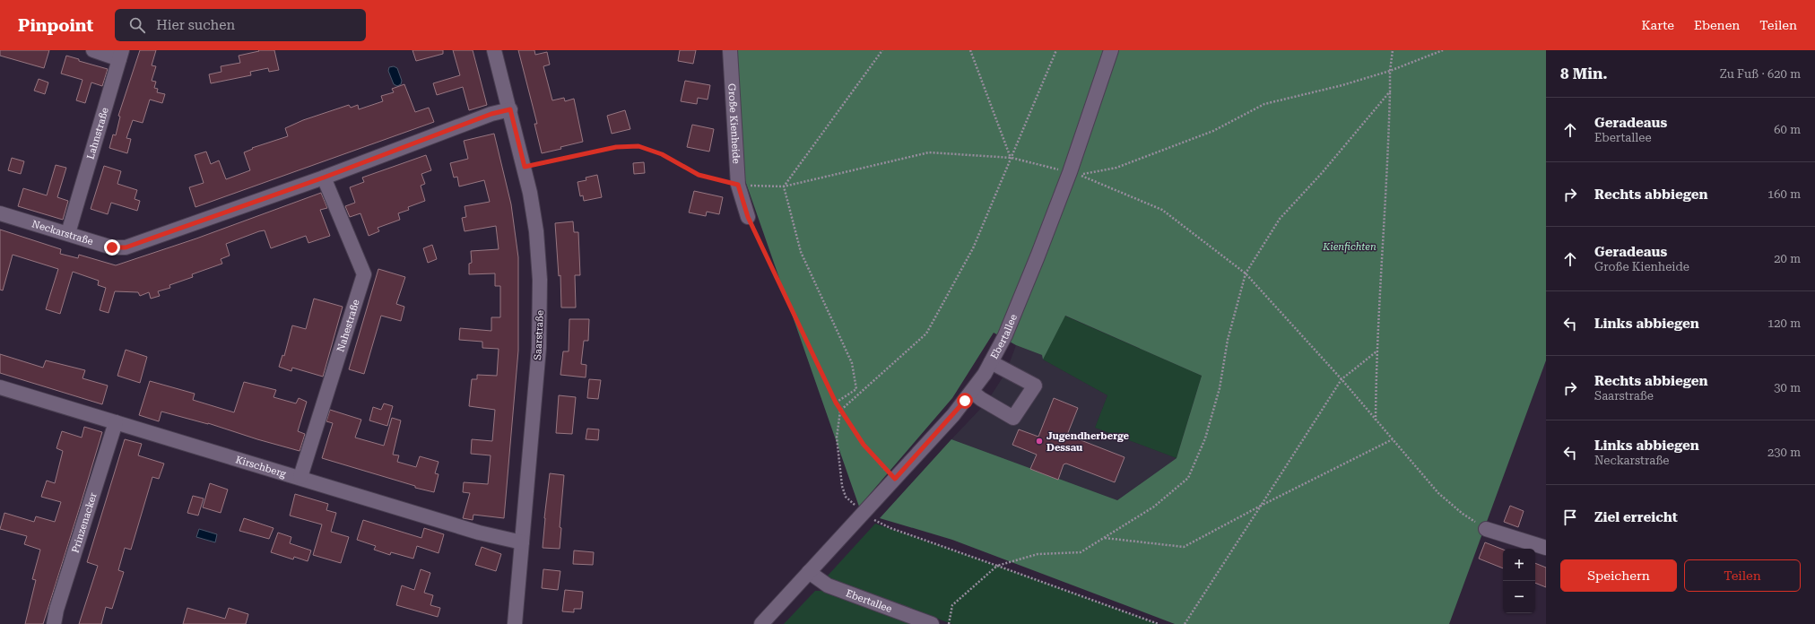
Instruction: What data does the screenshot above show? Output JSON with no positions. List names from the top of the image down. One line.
{"streets":{"street":["Große Kienheide","Lahnstraße","Neckarstraße","Nahestraße","Saarstraße","Ebertallee","Kirschberg","Prinzenacker"]},"crossings":[["Lahnstraße","Neckarstraße"],["Neckarstraße","Nahestraße"],["Neckarstraße","Saarstraße"],["Nahestraße","Kirschberg"],["Saarstraße","Kirschberg"],["Kirschberg","Prinzenacker"]],"parks":["Kienfichten"],"places":["Jugendherberge Dessau"],"page":{"header":"Pinpoint","search":"Hier suchen","nav":["Karte","Ebenen","Teilen"],"heading":["8 Min.","Zu Fuß · 620 m"],"list":[["Geradeaus","Ebertallee","60 m"],["Rechts abbiegen","160 m"],["Geradeaus","Große Kienheide","20 m"],["Links abbiegen","120 m"],["Rechts abbiegen","Saarstraße","30 m"],["Links abbiegen","Neckarstraße","230 m"],"Ziel erreicht"],"map_buttons":["+","−"],"buttons":["Speichern","Teilen"]}}
